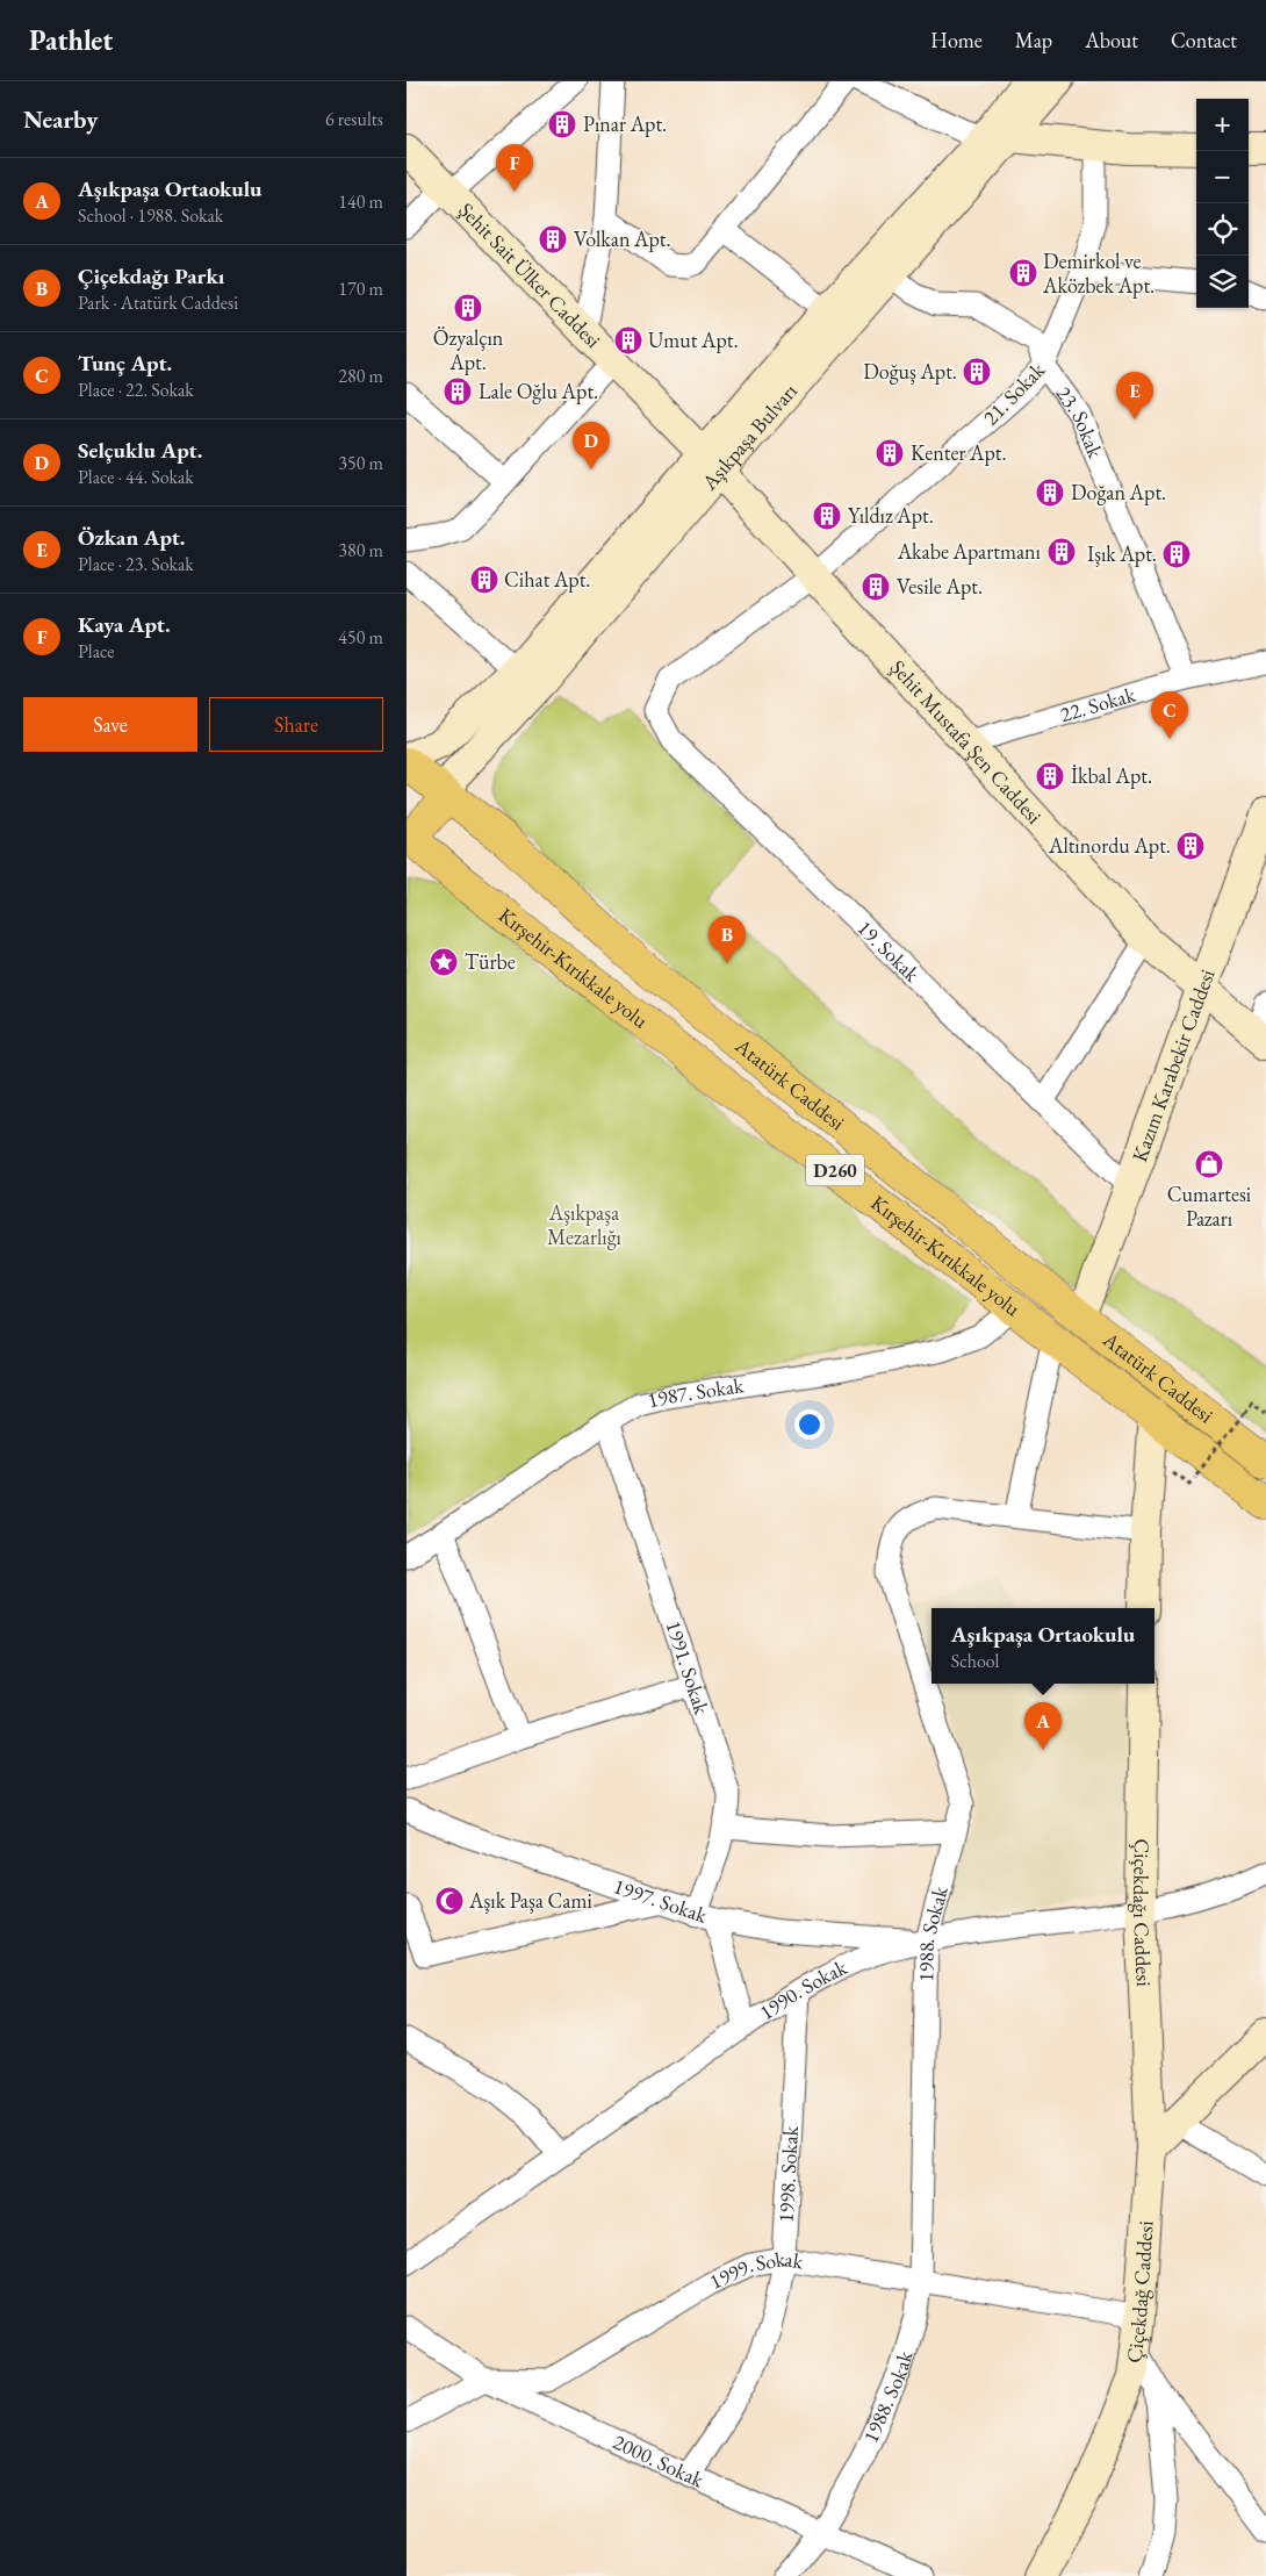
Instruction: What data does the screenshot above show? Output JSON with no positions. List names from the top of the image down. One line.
{"streets":{"highway":["Kırşehir-Kırıkkale yolu","Atatürk Caddesi","D260"],"street":["Şehit Sait Ülker Caddesi","21. Sokak","23. Sokak","Aşıkpaşa Bulvarı","22. Sokak","Şehit Mustafa Şen Caddesi","19. Sokak","Kazım Karabekir Caddesi","1987. Sokak","1991. Sokak","1997. Sokak","Çiçekdağı Caddesi","1988. Sokak","1990. Sokak","1998. Sokak","1999. Sokak","Çiçekdağ Caddesi","2000. Sokak"]},"crossings":[["Şehit Sait Ülker Caddesi","Aşıkpaşa Bulvarı"],["Şehit Sait Ülker Caddesi","Şehit Mustafa Şen Caddesi"],["21. Sokak","23. Sokak"],["21. Sokak","Şehit Mustafa Şen Caddesi"],["21. Sokak","19. Sokak"],["23. Sokak","Aşıkpaşa Bulvarı"],["23. Sokak","22. Sokak"],["Aşıkpaşa Bulvarı","Şehit Mustafa Şen Caddesi"],["Aşıkpaşa Bulvarı","Atatürk Caddesi"],["22. Sokak","Şehit Mustafa Şen Caddesi"],["Şehit Mustafa Şen Caddesi","Kazım Karabekir Caddesi"],["19. Sokak","Kazım Karabekir Caddesi"],["Kırşehir-Kırıkkale yolu","1987. Sokak"],["Kazım Karabekir Caddesi","Atatürk Caddesi"],["1987. Sokak","1991. Sokak"],["1991. Sokak","1997. Sokak"],["1997. Sokak","1988. Sokak"],["1997. Sokak","1990. Sokak"],["Çiçekdağı Caddesi","1990. Sokak"],["Çiçekdağı Caddesi","Çiçekdağ Caddesi"],["1988. Sokak","1990. Sokak"],["1988. Sokak","1999. Sokak"],["1988. Sokak","2000. Sokak"],["1990. Sokak","1998. Sokak"],["1998. Sokak","1999. Sokak"],["1998. Sokak","2000. Sokak"],["1999. Sokak","Çiçekdağ Caddesi"],["1999. Sokak","2000. Sokak"]],"parks":["Aşıkpaşa Mezarlığı"],"places":{"building":["Pınar Apt.","Volkan Apt.","Demirkol ve Aközbek Apt.","Özyalçın Apt.","Umut Apt.","Doğuş Apt.","Lale Oğlu Apt.","Kenter Apt.","Doğan Apt.","Yıldız Apt.","Akabe Apartmanı","Işık Apt.","Cihat Apt.","Vesile Apt.","İkbal Apt.","Altınordu Apt."],"place":["Türbe"],"shop":["Cumartesi Pazarı"],"mosque":["Aşık Paşa Cami"]},"page":{"header":"Pathlet","nav":["Home","Map","About","Contact"],"heading":["Nearby","6 results"],"map_buttons":["+","−"],"pins":["F","E","D","C","B","A"],"list":[{"mark":"A","name":"Aşıkpaşa Ortaokulu","note":"School · 1988. Sokak","value":"140 m"},{"mark":"B","name":"Çiçekdağı Parkı","note":"Park · Atatürk Caddesi","value":"170 m"},{"mark":"C","name":"Tunç Apt.","note":"Place · 22. Sokak","value":"280 m"},{"mark":"D","name":"Selçuklu Apt.","note":"Place · 44. Sokak","value":"350 m"},{"mark":"E","name":"Özkan Apt.","note":"Place · 23. Sokak","value":"380 m"},{"mark":"F","name":"Kaya Apt.","note":"Place","value":"450 m"}],"buttons":["Save","Share"],"popup":["Aşıkpaşa Ortaokulu","School"]}}
